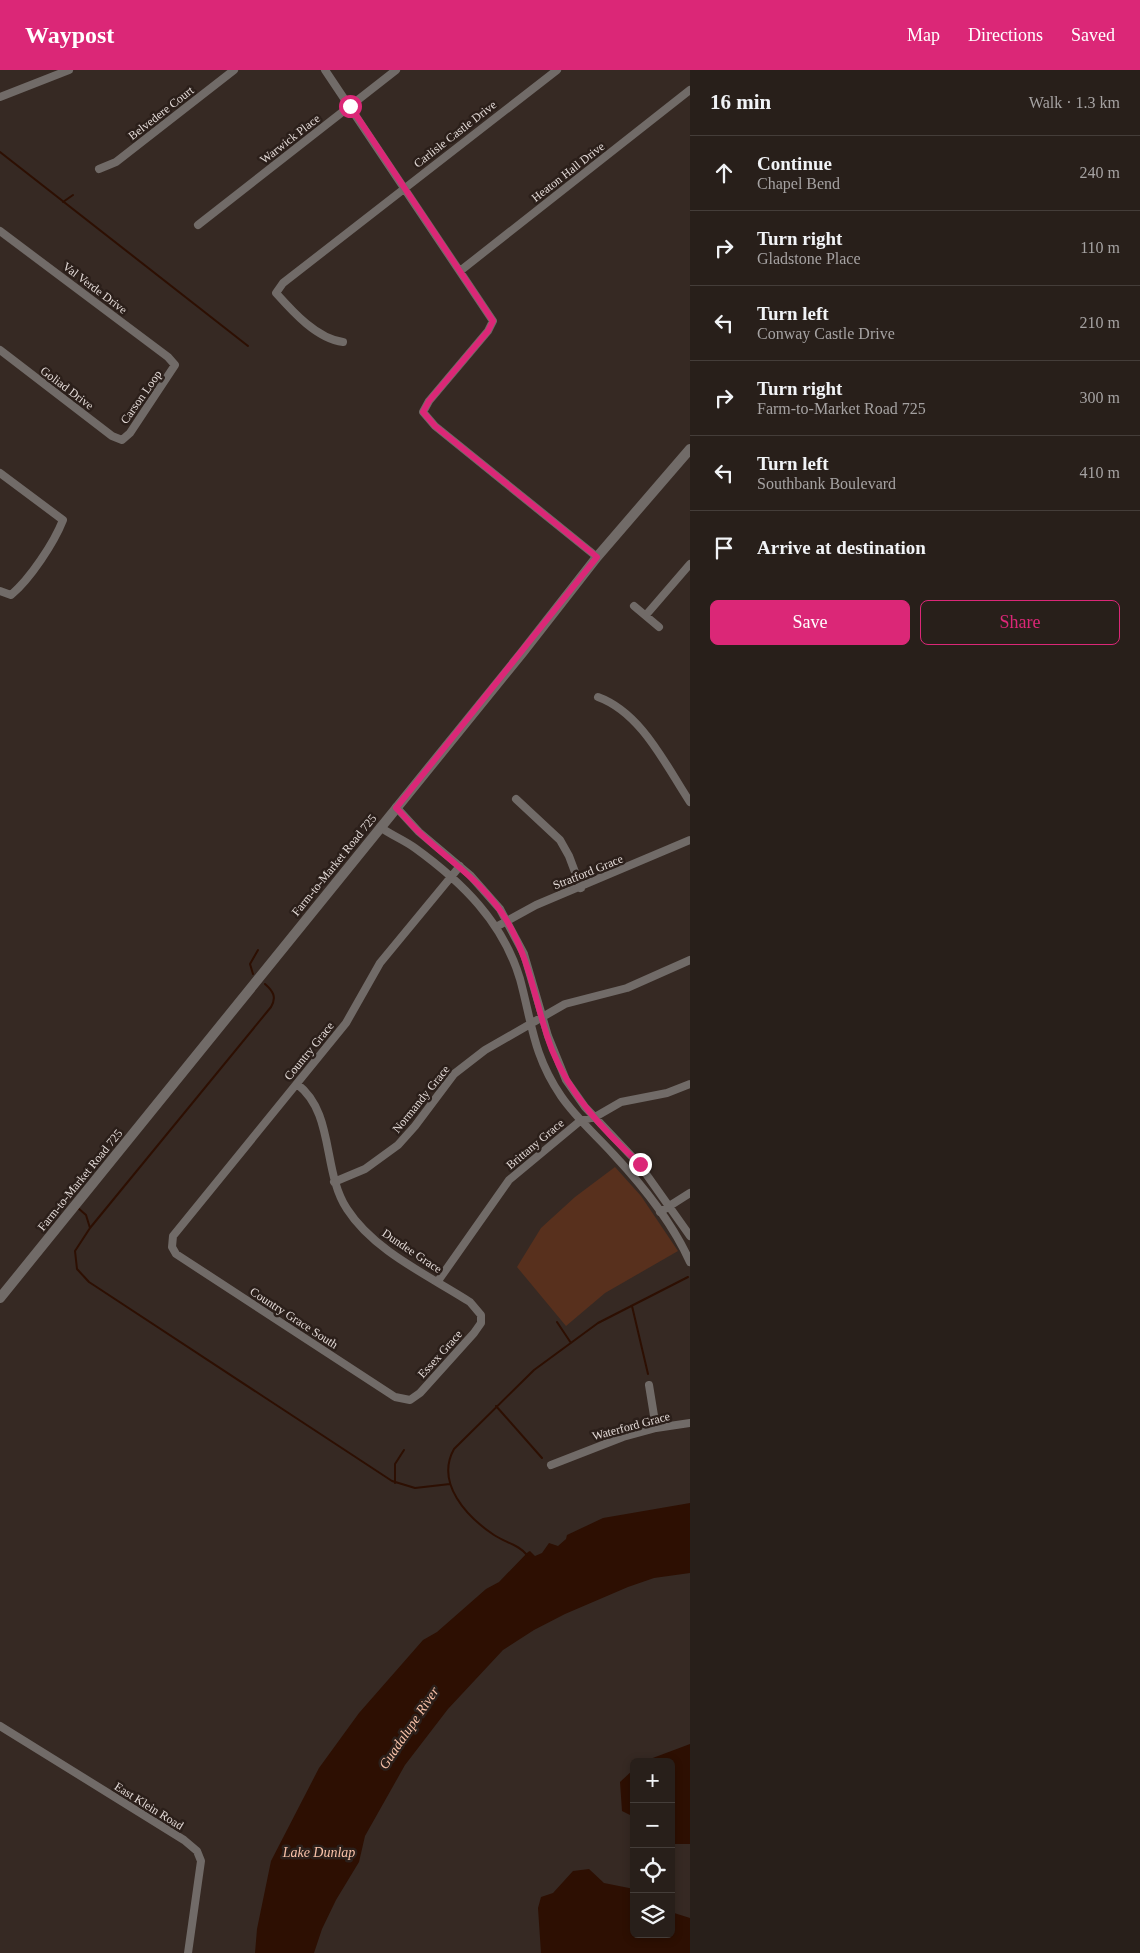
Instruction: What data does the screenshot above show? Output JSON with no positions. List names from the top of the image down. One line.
{"streets":{"street":["Belvedere Court","Carlisle Castle Drive","Warwick Place","Heaton Hall Drive","Val Verde Drive","Goliad Drive","Carson Loop","Farm-to-Market Road 725","Stratford Grace","Country Grace","Normandy Grace","Brittany Grace","Dundee Grace","Country Grace South","Essex Grace","Waterford Grace","East Klein Road"]},"crossings":[["Val Verde Drive","Carson Loop"],["Goliad Drive","Carson Loop"],["Country Grace","Dundee Grace"],["Country Grace","Country Grace South"],["Normandy Grace","Dundee Grace"],["Brittany Grace","Dundee Grace"],["Dundee Grace","Essex Grace"],["Country Grace South","Essex Grace"]],"water":["Guadalupe River","Lake Dunlap"],"page":{"header":"Waypost","nav":["Map","Directions","Saved"],"heading":["16 min","Walk · 1.3 km"],"list":[["Continue","Chapel Bend","240 m"],["Turn right","Gladstone Place","110 m"],["Turn left","Conway Castle Drive","210 m"],["Turn right","Farm-to-Market Road 725","300 m"],["Turn left","Southbank Boulevard","410 m"],"Arrive at destination"],"buttons":["Save","Share"],"map_buttons":["+","−"]}}
